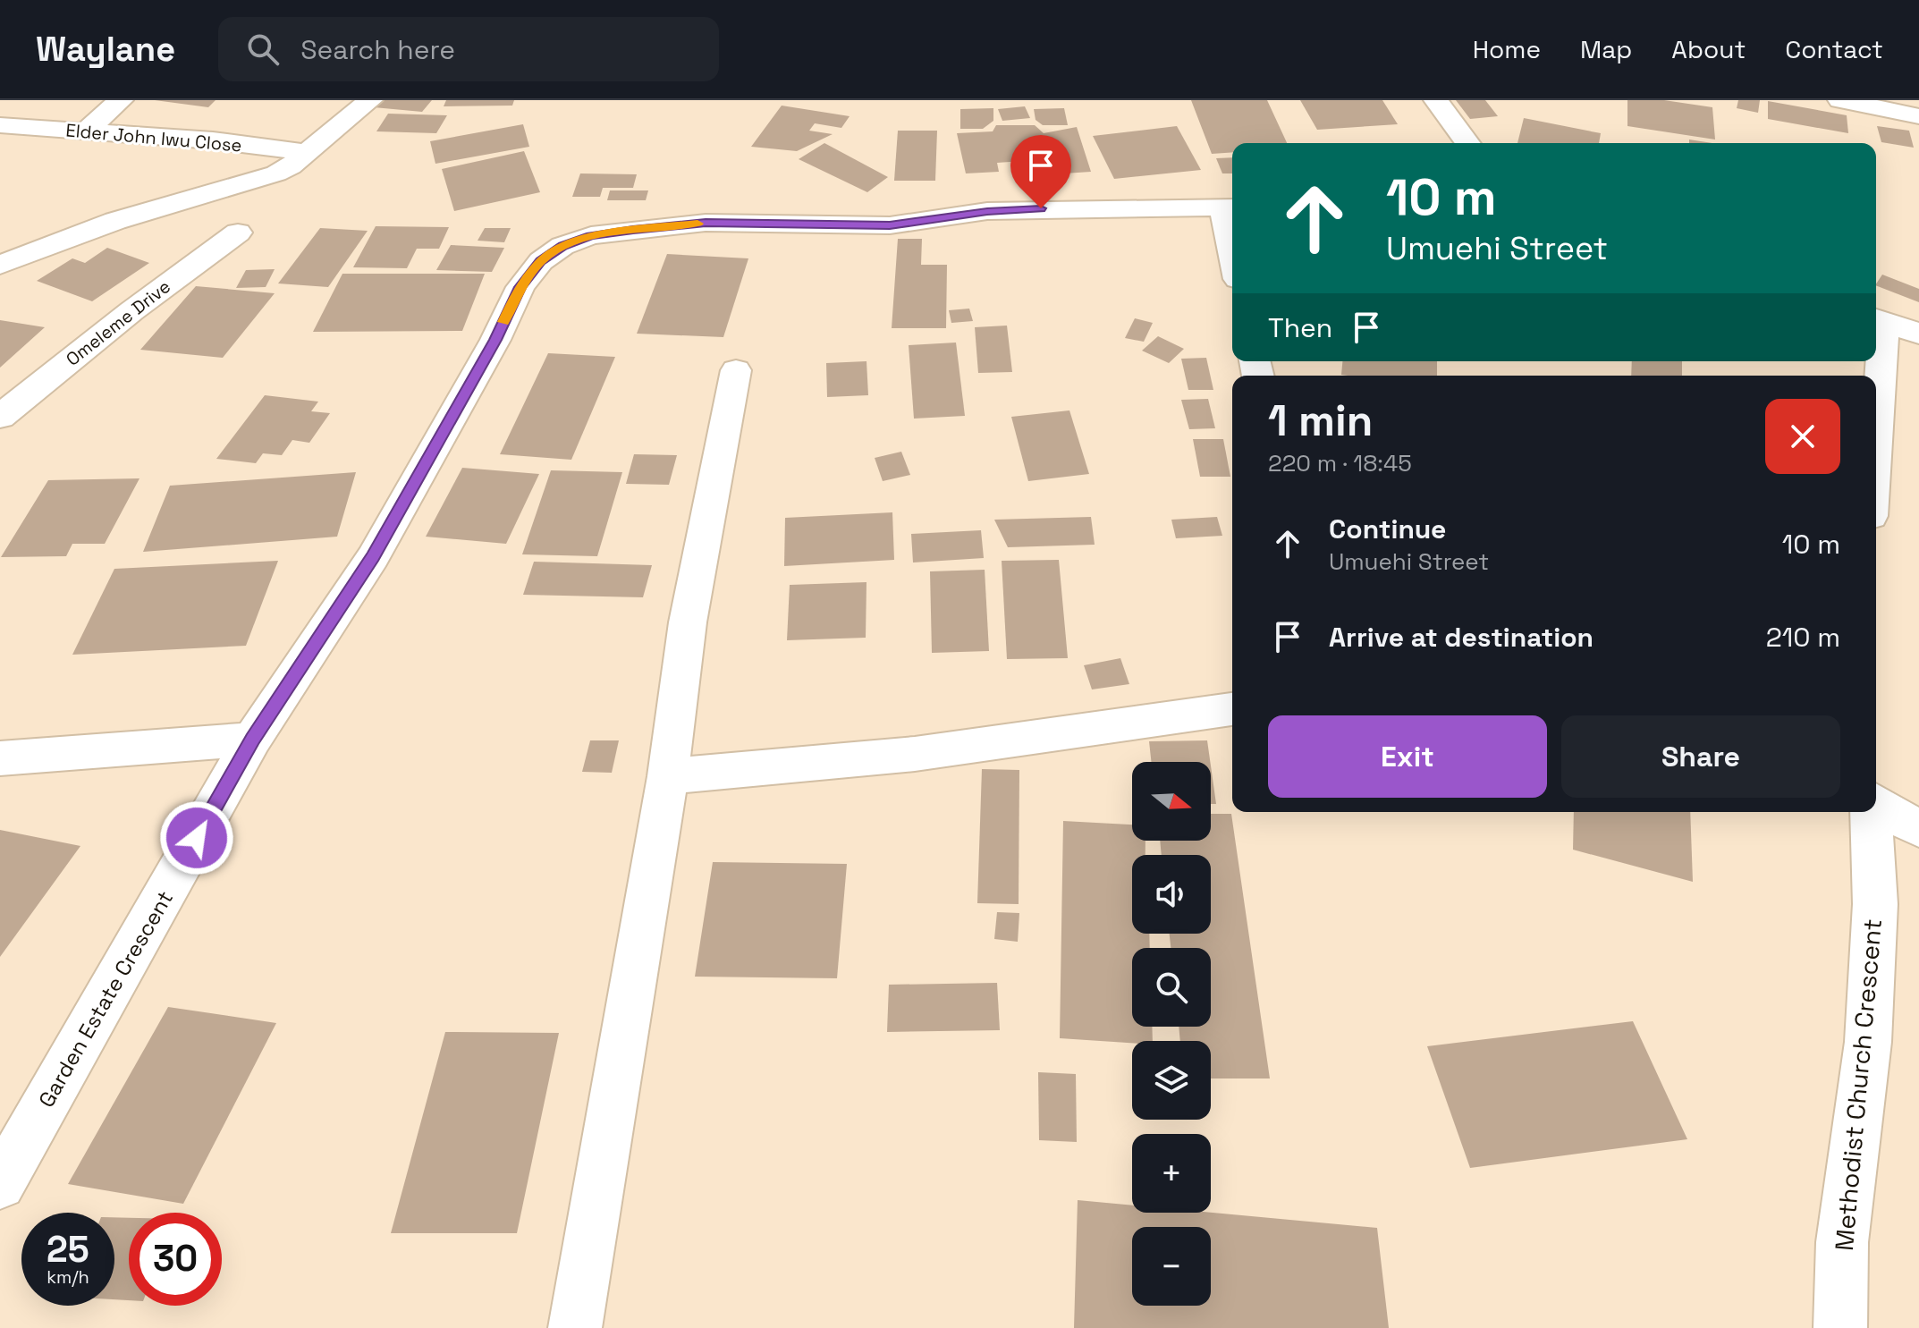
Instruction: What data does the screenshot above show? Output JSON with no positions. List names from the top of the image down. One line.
{"streets":{"street":["Elder John Iwu Close","Omeleme Drive","Garden Estate Crescent","Methodist Church Crescent"]},"north":"right","page":{"header":"Waylane","search":"Search here","nav":["Home","Map","About","Contact"],"turn":["10 m","Umuehi Street"],"then":"Then","heading":["1 min","220 m · 18:45"],"list":[{"name":"Continue","note":"Umuehi Street","value":"10 m"},{"name":"Arrive at destination","value":"210 m"}],"buttons":["Exit","Share"],"map_buttons":["+","−"],"speed":"25 km/h","limit":"30"}}
